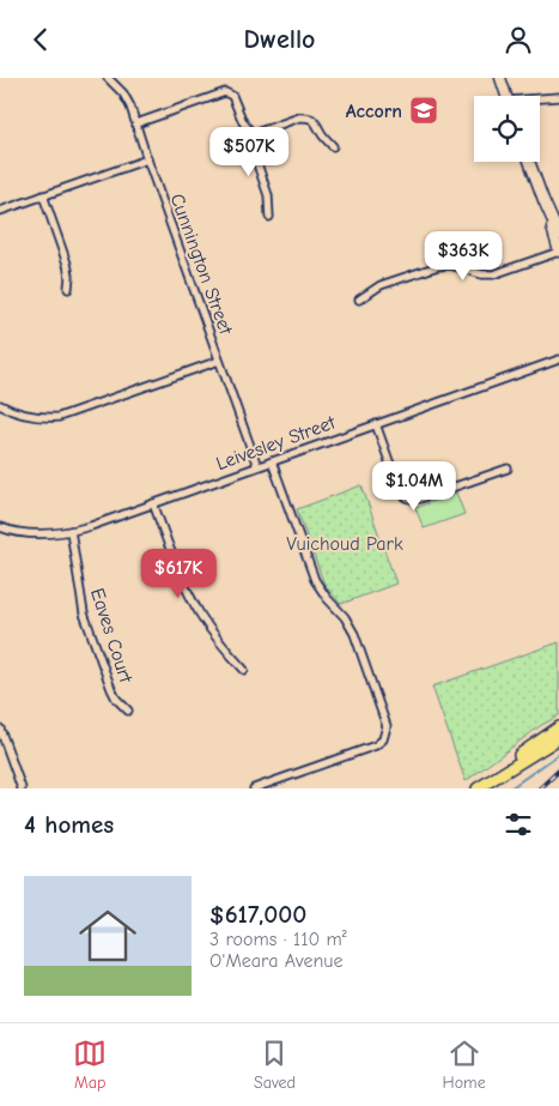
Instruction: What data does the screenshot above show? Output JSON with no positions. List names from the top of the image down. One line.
{"streets":{"street":["Cunnington Street","Leivesley Street","Eaves Court"]},"crossings":[["Cunnington Street","Leivesley Street"],["Leivesley Street","Eaves Court"]],"parks":["Vuichoud Park"],"places":{"school or university":["Accorn"]},"page":{"header":"Dwello","price":["$507K","$363K","$1.04M","$617K"],"heading":"4 homes","list":[{"name":"$617,000","note":"3 rooms · 110 m² · O'Meara Avenue"}],"tabs":["Map","Saved","Home"]}}
